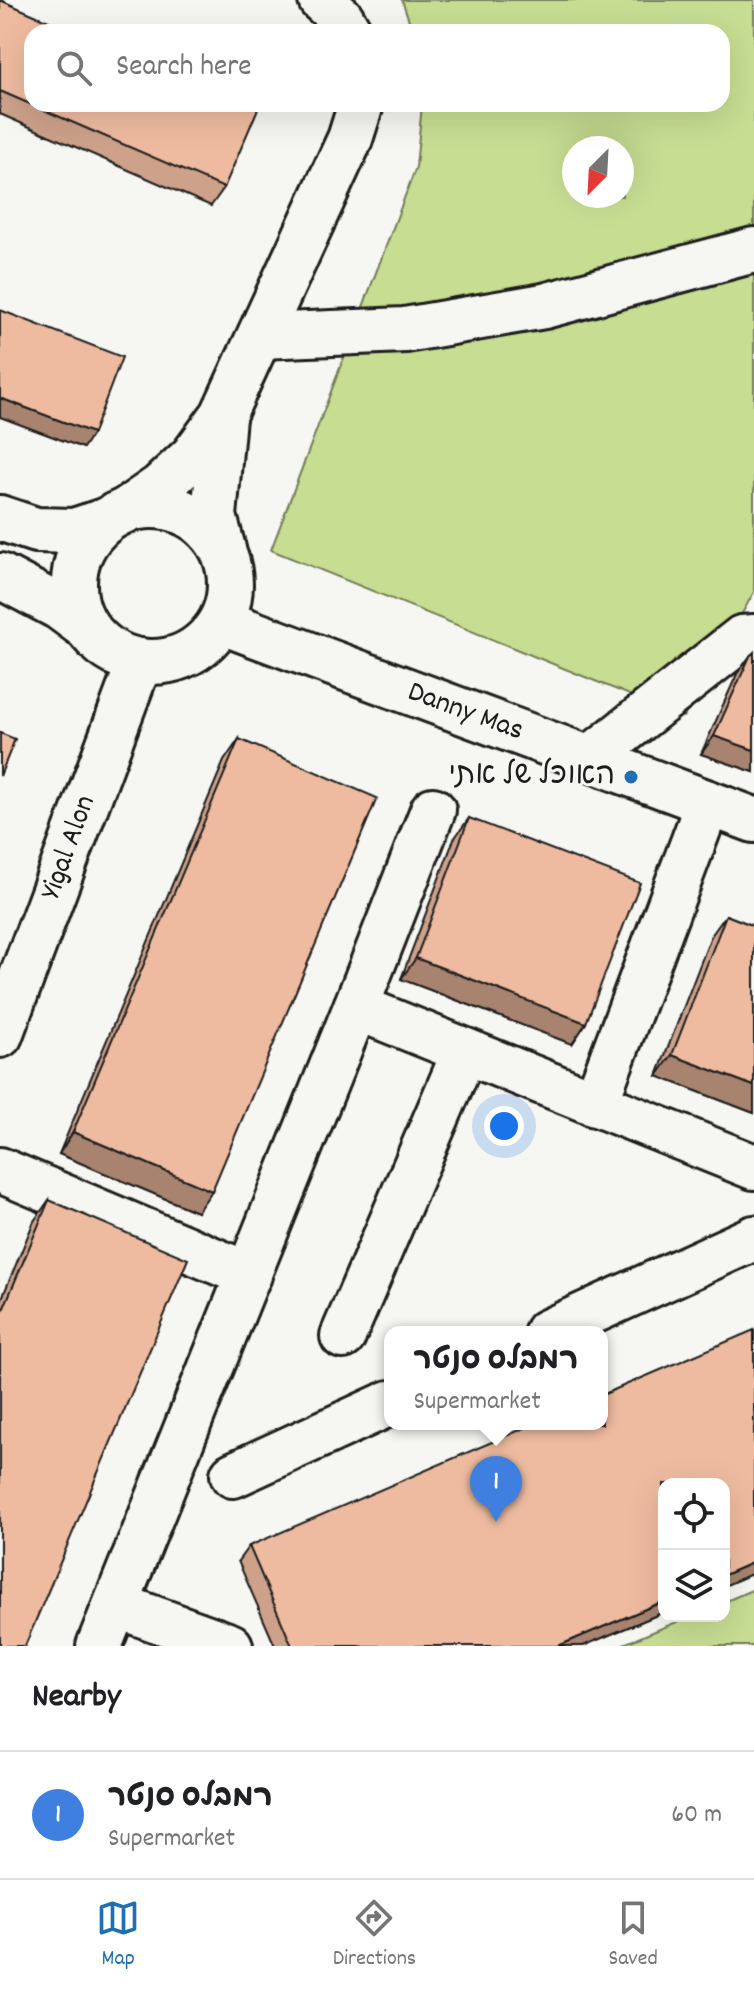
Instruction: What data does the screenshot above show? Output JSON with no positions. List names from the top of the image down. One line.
{"streets":{"street":["Danny Mas","Yigal Alon"]},"crossings":[["Danny Mas","Yigal Alon"]],"places":["האוכל של אתי"],"north":"bottom left","page":{"search":"Search here","popup":["רמבלס סנטר","Supermarket"],"pins":"1","heading":"Nearby","list":[{"mark":"1","name":"רמבלס סנטר","note":"Supermarket","value":"60 m"}],"nav":["Map","Directions","Saved"]}}
